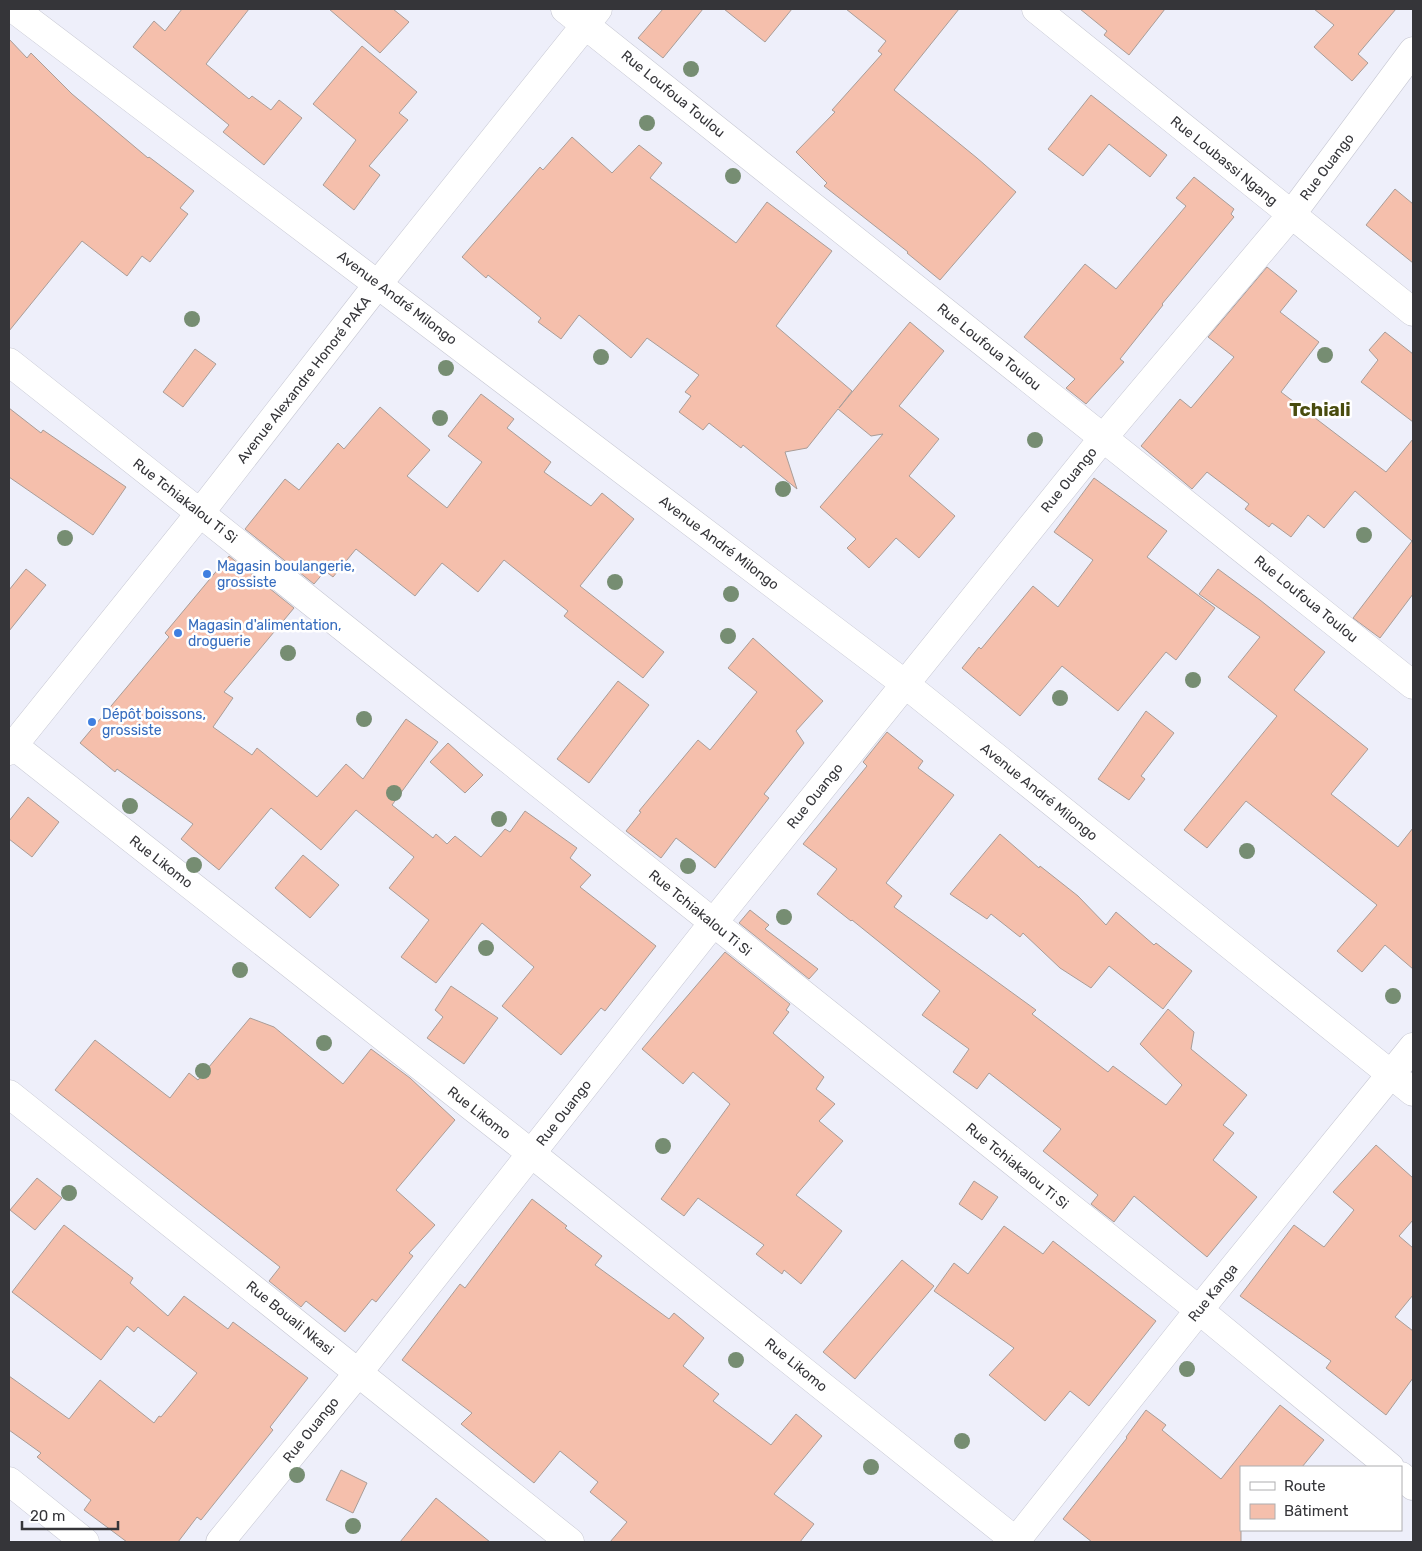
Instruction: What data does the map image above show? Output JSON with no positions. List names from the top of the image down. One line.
{"streets":{"street":["Rue Loufoua Toulou","Rue Loubassi Ngang","Rue Ouango","Avenue André Milongo","Avenue Alexandre Honoré PAKA","Rue Tchiakalou Ti Si","Rue Likomo","Rue Kanga","Rue Bouali Nkasi"]},"crossings":[["Rue Loufoua Toulou","Rue Ouango"],["Rue Loufoua Toulou","Avenue Alexandre Honoré PAKA"],["Rue Loubassi Ngang","Rue Ouango"],["Rue Ouango","Avenue André Milongo"],["Rue Ouango","Rue Tchiakalou Ti Si"],["Rue Ouango","Rue Likomo"],["Rue Ouango","Rue Bouali Nkasi"],["Avenue André Milongo","Avenue Alexandre Honoré PAKA"],["Avenue André Milongo","Rue Kanga"],["Avenue Alexandre Honoré PAKA","Rue Tchiakalou Ti Si"],["Avenue Alexandre Honoré PAKA","Rue Likomo"],["Rue Tchiakalou Ti Si","Rue Kanga"],["Rue Likomo","Rue Kanga"]],"districts":["Tchiali"],"places":["Magasin boulangerie, grossiste","Magasin d'alimentation, droguerie","Dépôt boissons, grossiste"],"legend":["Route","Bâtiment"],"scale_bar":"20 m"}
